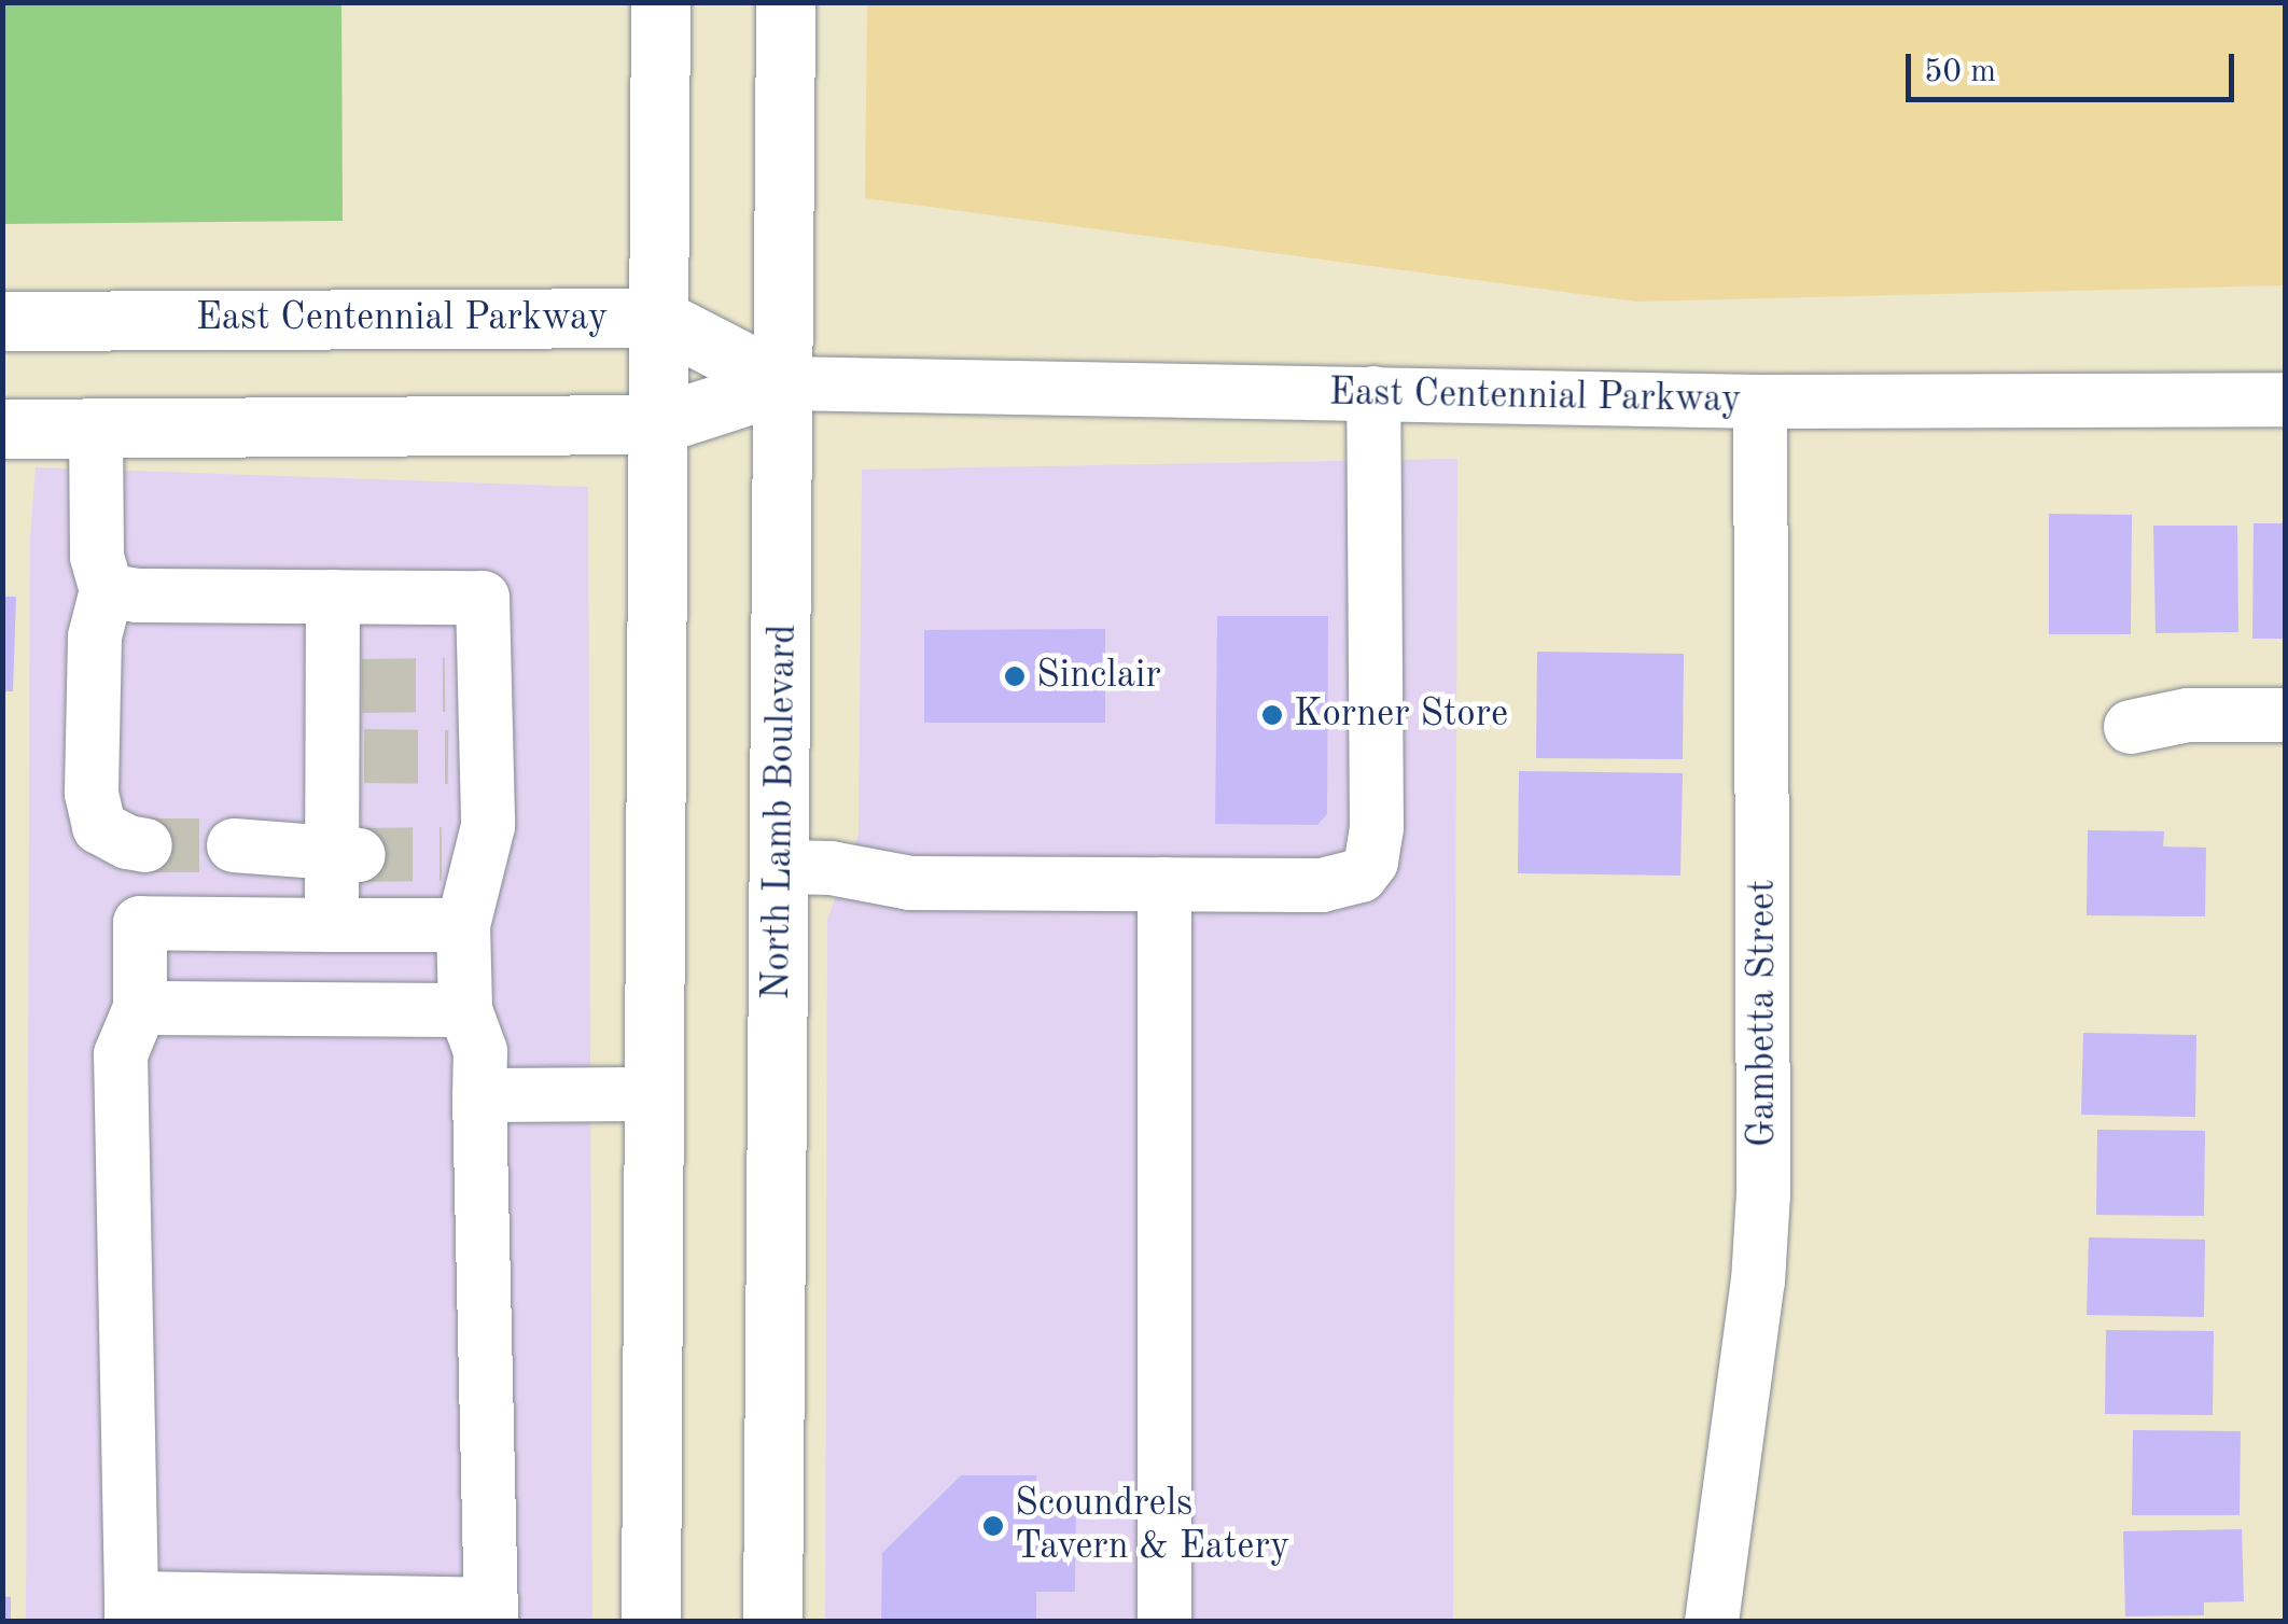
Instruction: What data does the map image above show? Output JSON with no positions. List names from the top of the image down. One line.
{"streets":{"main road":["East Centennial Parkway","North Lamb Boulevard"],"street":["Gambetta Street"]},"crossings":[["East Centennial Parkway","North Lamb Boulevard"],["East Centennial Parkway","Gambetta Street"]],"places":["Sinclair","Korner Store","Scoundrels Tavern & Eatery"],"scale_bar":"50 m"}
